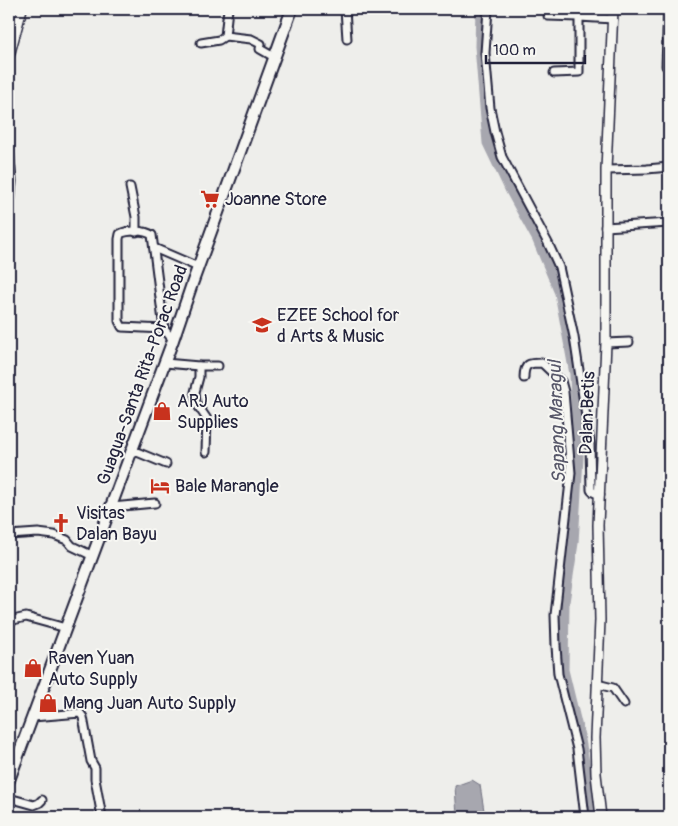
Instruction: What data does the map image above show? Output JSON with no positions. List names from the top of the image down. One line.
{"streets":{"main road":["Guagua-Santa Rita-Porac Road"],"street":["Dalan Betis"]},"water":["Sapang Maragul"],"places":{"supermarket":["Joanne Store"],"school or university":["EZEE School for d Arts & Music"],"shop":["ARJ Auto Supplies","Raven Yuan Auto Supply","Mang Juan Auto Supply"],"hotel":["Bale Marangle"],"church":["Visitas Dalan Bayu"]},"scale_bar":"100 m"}
